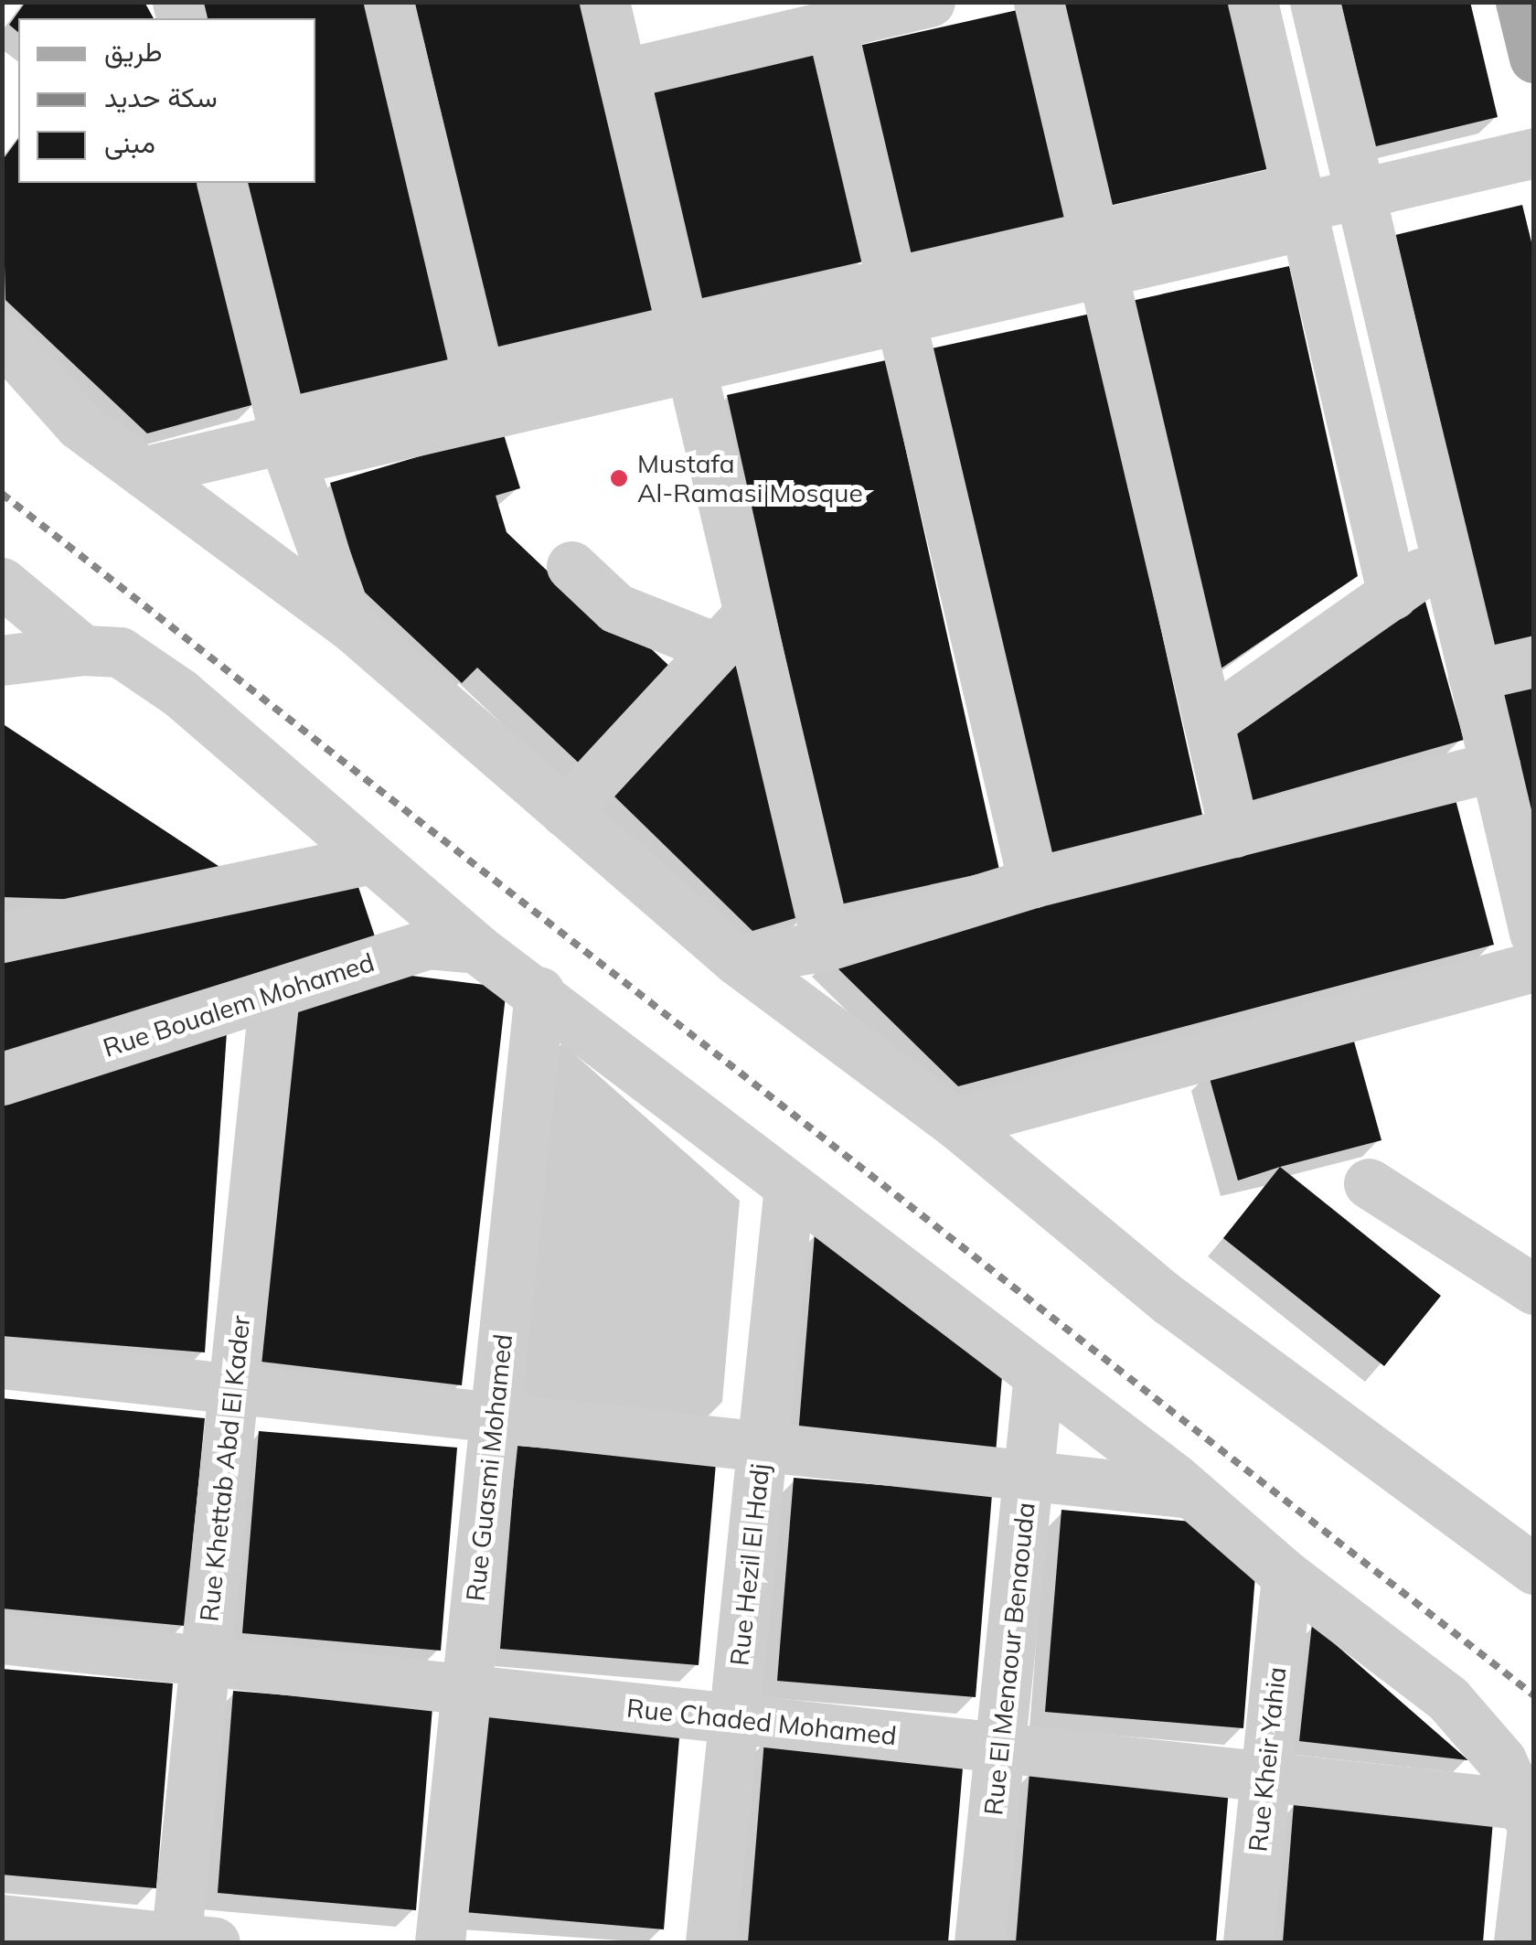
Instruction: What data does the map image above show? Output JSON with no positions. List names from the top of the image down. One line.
{"streets":{"street":["Rue Boualem Mohamed","Rue Guasmi Mohamed","Rue Khettab Abd El Kader","Rue Hezil El Hadj","Rue El Menaour Benaouda","Rue Chaded Mohamed","Rue Kheir Yahia"]},"crossings":[["Rue Boualem Mohamed","Rue Khettab Abd El Kader"],["Rue Guasmi Mohamed","Rue Chaded Mohamed"],["Rue Khettab Abd El Kader","Rue Chaded Mohamed"],["Rue Hezil El Hadj","Rue Chaded Mohamed"],["Rue El Menaour Benaouda","Rue Chaded Mohamed"],["Rue Chaded Mohamed","Rue Kheir Yahia"]],"places":["Mustafa Al-Ramasi Mosque"],"legend":["طريق","سكة حديد","مبنى"]}
